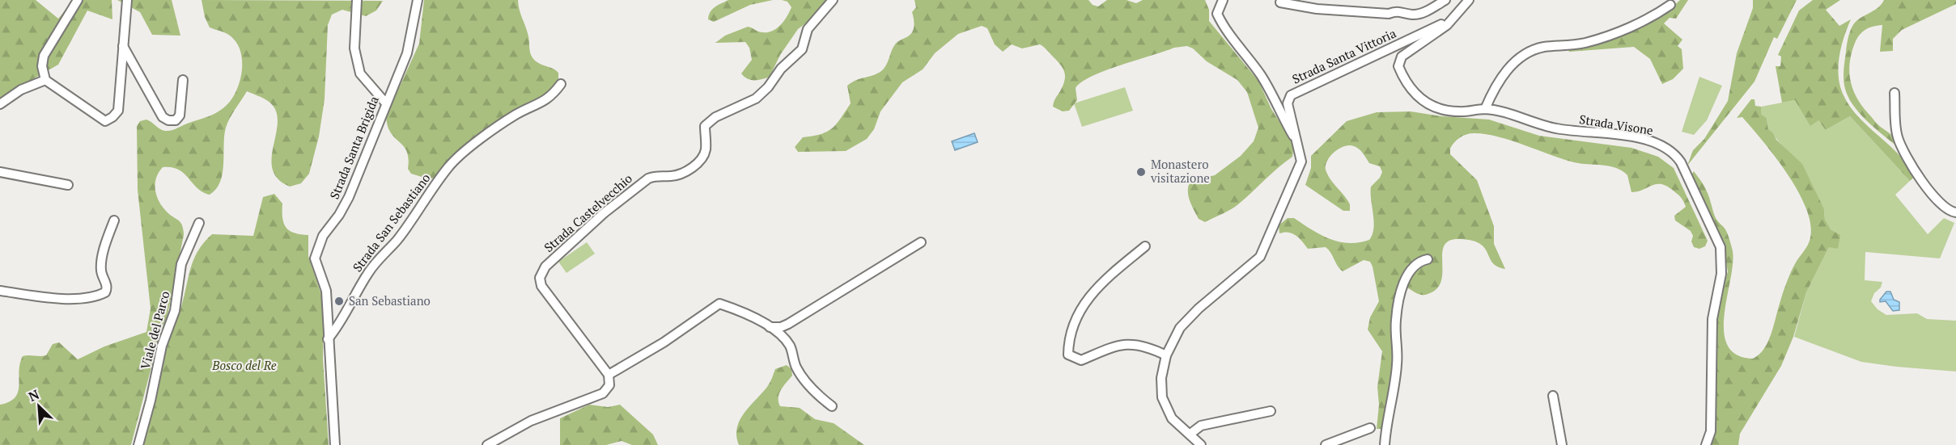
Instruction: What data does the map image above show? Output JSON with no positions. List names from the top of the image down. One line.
{"streets":{"street":["Strada Santa Vittoria","Strada Visone","Strada Santa Brigida","Strada Castelvecchio","Strada San Sebastiano","Viale del Parco"]},"crossings":[["Strada Santa Vittoria","Strada Visone"],["Strada Santa Brigida","Strada San Sebastiano"]],"parks":["Bosco del Re"],"places":["Monastero visitazione","San Sebastiano"],"north":"top left"}
